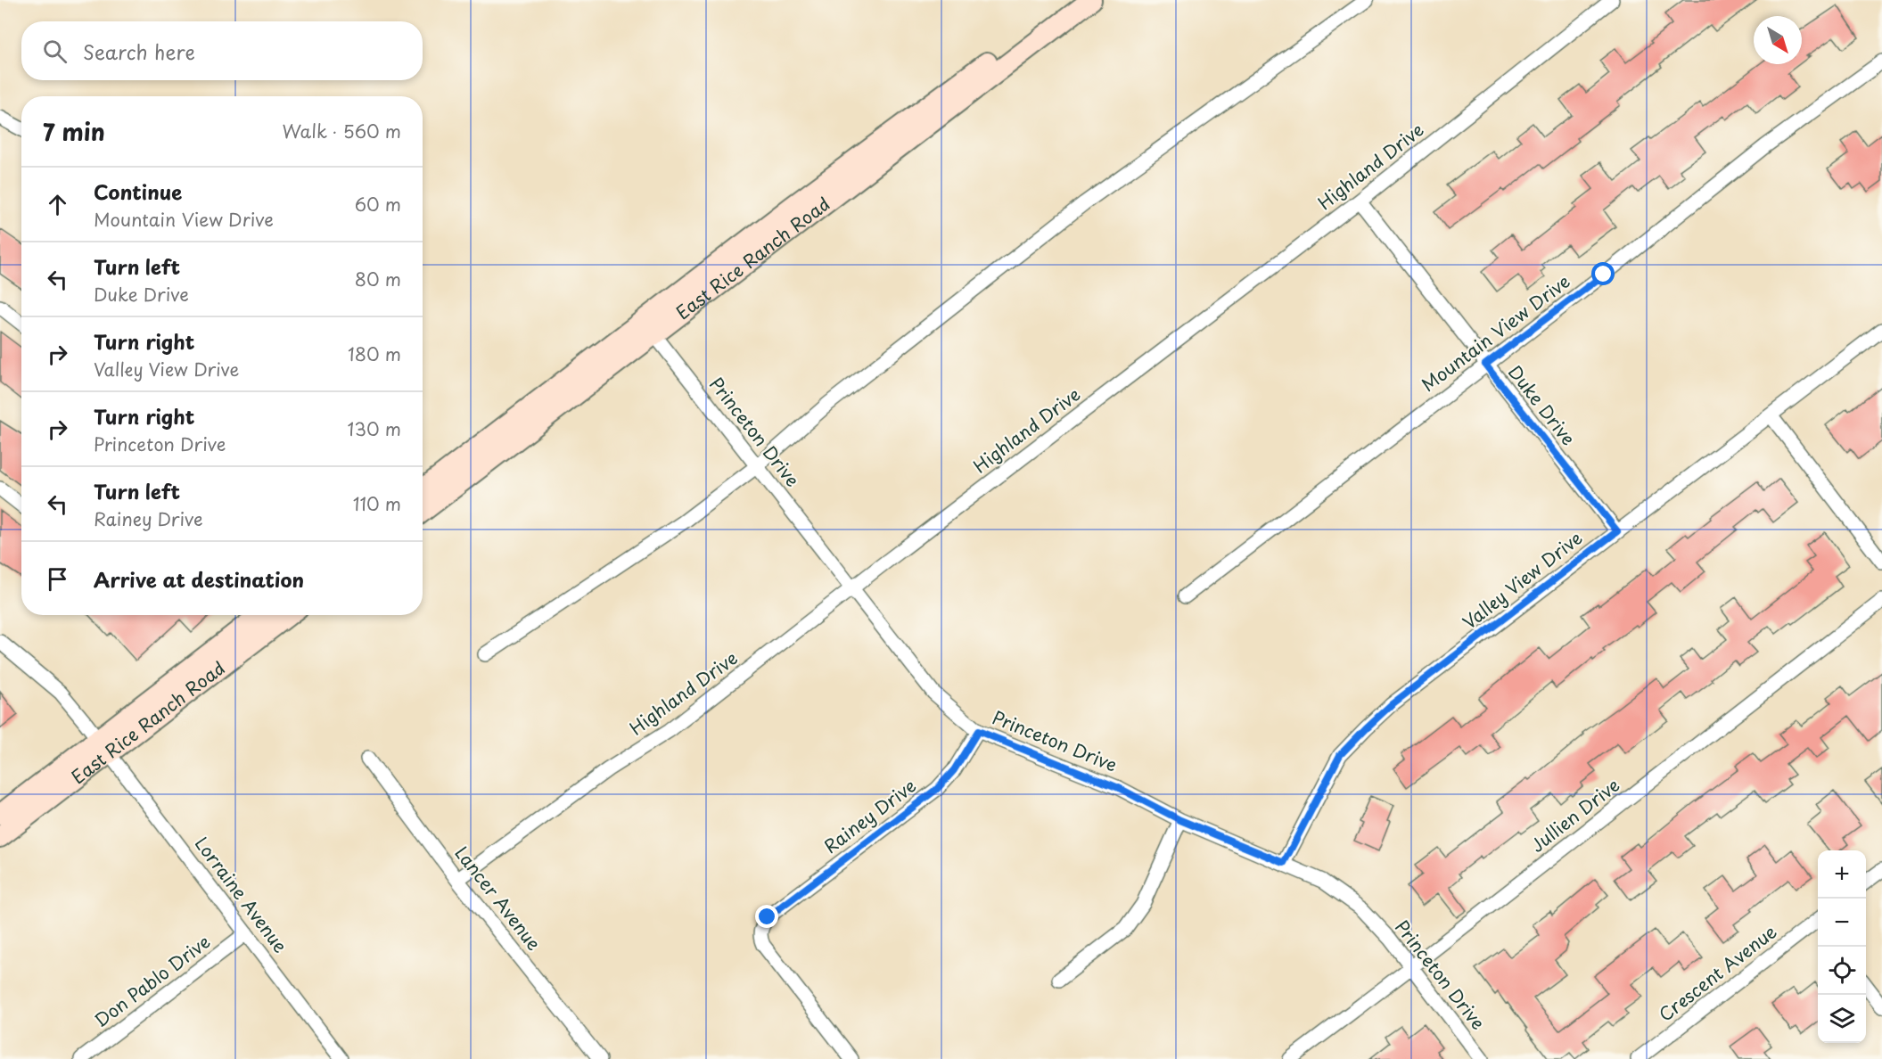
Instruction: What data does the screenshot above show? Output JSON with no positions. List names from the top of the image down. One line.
{"streets":{"main road":["East Rice Ranch Road"],"street":["Highland Drive","Mountain View Drive","Duke Drive","Princeton Drive","Valley View Drive","Jullien Drive","Rainey Drive","Lorraine Avenue","Lancer Avenue","Crescent Avenue","Don Pablo Drive"]},"crossings":[["Highland Drive","Duke Drive"],["Highland Drive","Princeton Drive"],["Highland Drive","Lancer Avenue"],["East Rice Ranch Road","Princeton Drive"],["East Rice Ranch Road","Lorraine Avenue"],["Mountain View Drive","Duke Drive"],["Duke Drive","Valley View Drive"],["Princeton Drive","Valley View Drive"],["Princeton Drive","Jullien Drive"],["Princeton Drive","Rainey Drive"],["Lorraine Avenue","Don Pablo Drive"]],"north":"bottom right","page":{"search":"Search here","heading":["7 min","Walk · 560 m"],"list":[["Continue","Mountain View Drive","60 m"],["Turn left","Duke Drive","80 m"],["Turn right","Valley View Drive","180 m"],["Turn right","Princeton Drive","130 m"],["Turn left","Rainey Drive","110 m"],"Arrive at destination"],"map_buttons":["+","−"]}}
